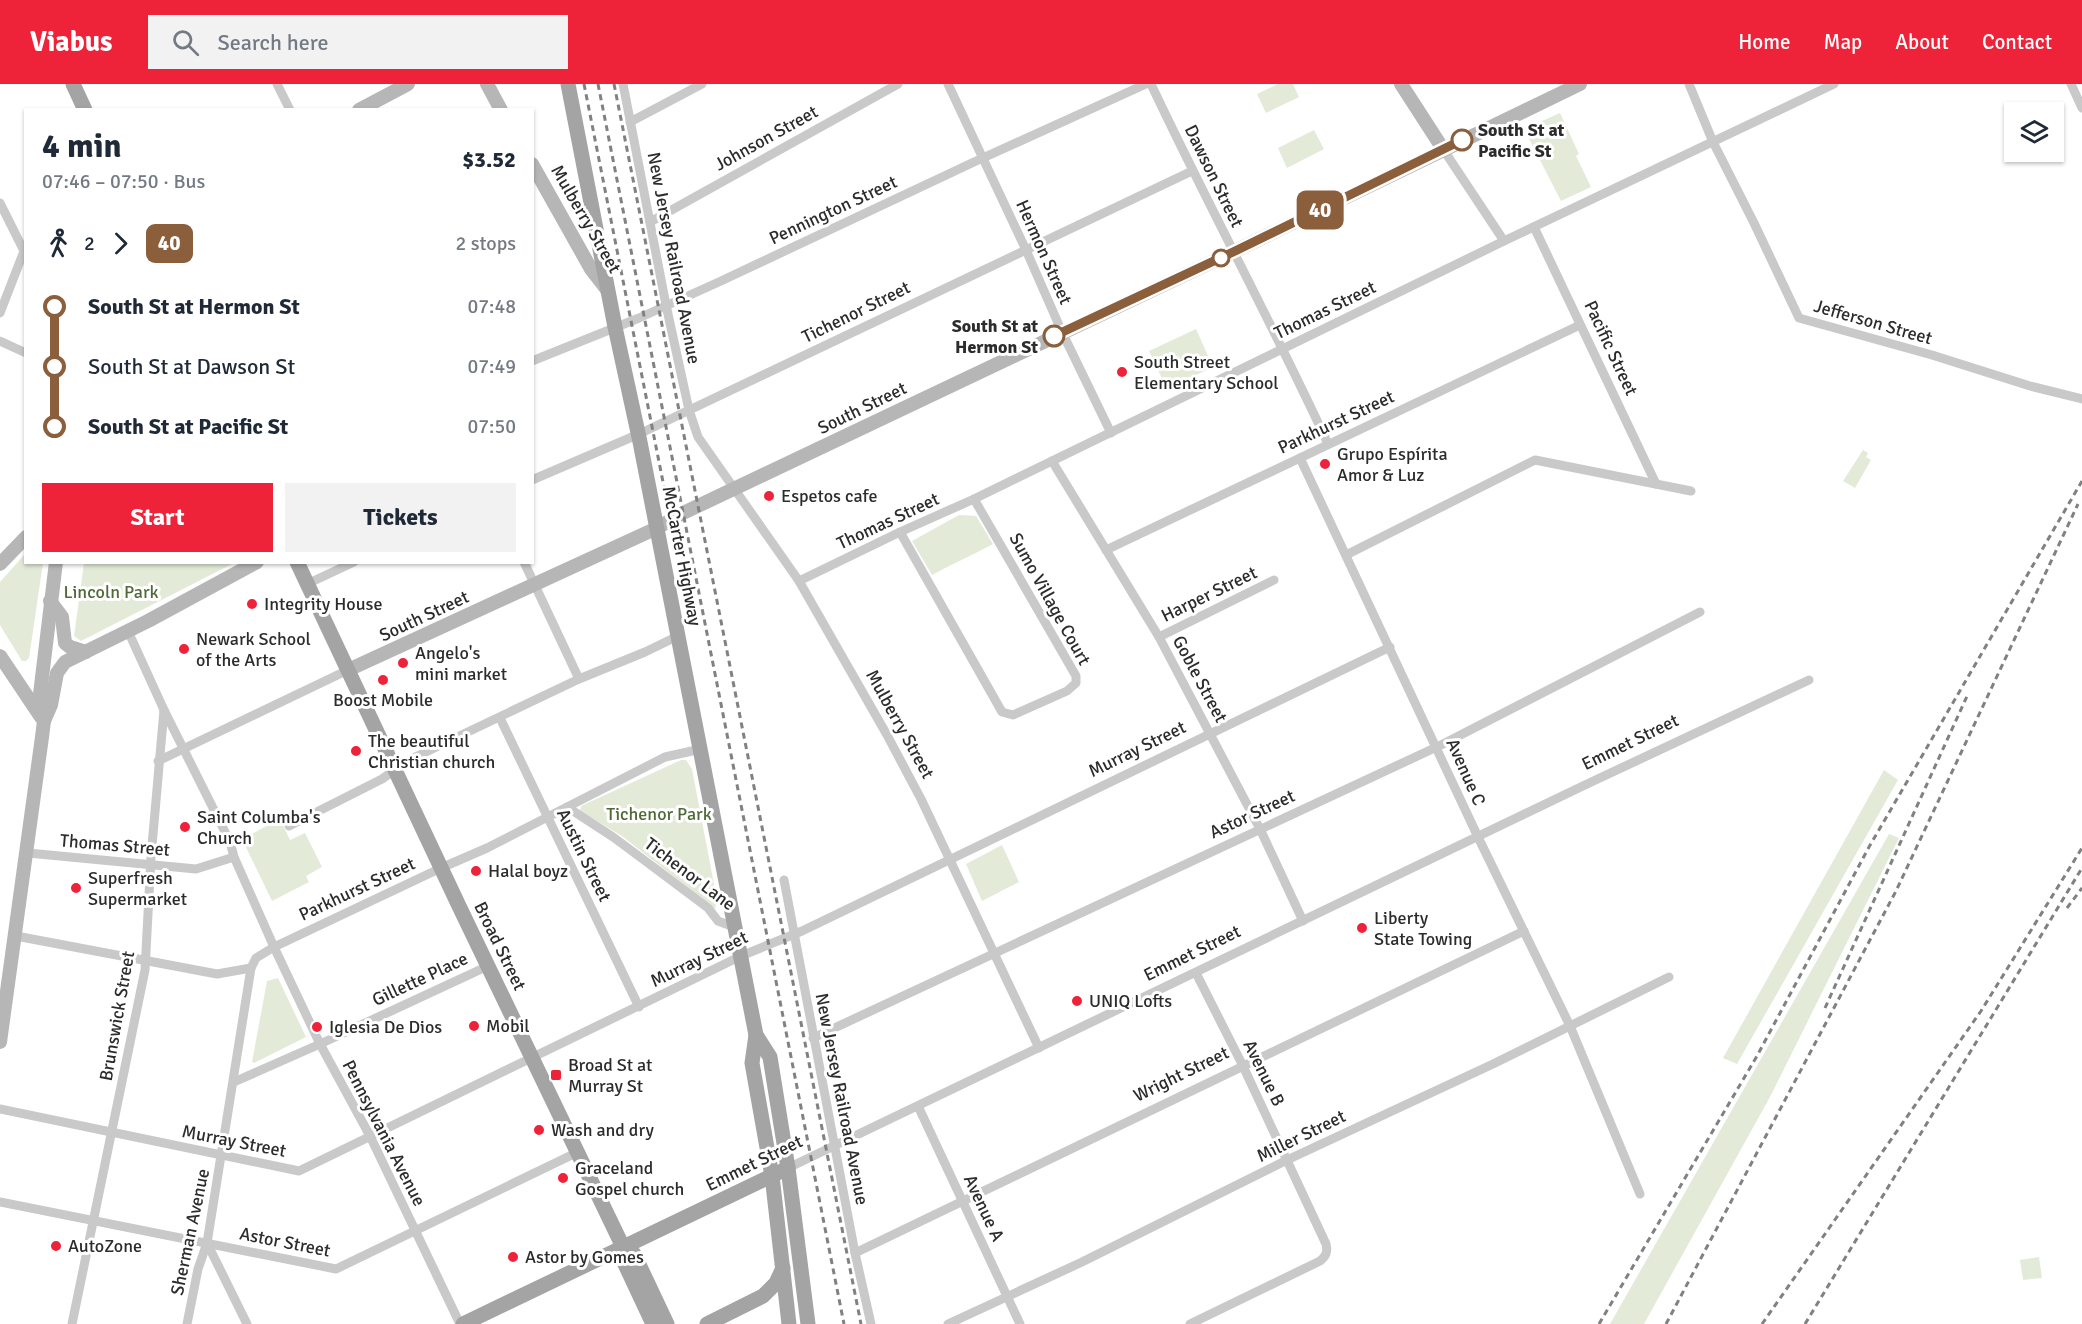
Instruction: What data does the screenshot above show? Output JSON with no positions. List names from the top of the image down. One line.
{"streets":{"main road":["Mulberry Street","South Street","McCarter Highway","Emmet Street","Broad Street"],"street":["Johnson Street","Dawson Street","Pennington Street","Hermon Street","New Jersey Railroad Avenue","Thomas Street","Tichenor Street","Jefferson Street","Pacific Street","Parkhurst Street","Harper Street","Sumo Village Court","Goble Street","Murray Street","Avenue C","Astor Street","Austin Street","Tichenor Lane","Gillette Place","Brunswick Street","Avenue B","Wright Street","Pennsylvania Avenue","Miller Street","Avenue A","Sherman Avenue"]},"crossings":[["Johnson Street","New Jersey Railroad Avenue"],["Dawson Street","Thomas Street"],["Dawson Street","Tichenor Street"],["Dawson Street","South Street"],["Dawson Street","Parkhurst Street"],["Pennington Street","Hermon Street"],["Pennington Street","New Jersey Railroad Avenue"],["Pennington Street","McCarter Highway"],["Mulberry Street","New Jersey Railroad Avenue"],["Mulberry Street","Thomas Street"],["Mulberry Street","South Street"],["Mulberry Street","McCarter Highway"],["Mulberry Street","Emmet Street"],["Mulberry Street","Murray Street"],["Mulberry Street","Astor Street"],["Hermon Street","Thomas Street"],["Hermon Street","Tichenor Street"],["Hermon Street","South Street"],["New Jersey Railroad Avenue","Tichenor Street"],["New Jersey Railroad Avenue","Emmet Street"],["New Jersey Railroad Avenue","Murray Street"],["New Jersey Railroad Avenue","Astor Street"],["New Jersey Railroad Avenue","Wright Street"],["Thomas Street","Jefferson Street"],["Thomas Street","Pacific Street"],["Thomas Street","Sumo Village Court"],["Thomas Street","Goble Street"],["Thomas Street","Brunswick Street"],["Thomas Street","Pennsylvania Avenue"],["Tichenor Street","McCarter Highway"],["Pacific Street","Parkhurst Street"],["South Street","McCarter Highway"],["South Street","Broad Street"],["South Street","Brunswick Street"],["South Street","Pennsylvania Avenue"],["Parkhurst Street","McCarter Highway"],["Parkhurst Street","Goble Street"],["Parkhurst Street","Avenue C"],["Parkhurst Street","Austin Street"],["Parkhurst Street","Tichenor Lane"],["Parkhurst Street","Broad Street"],["Parkhurst Street","Pennsylvania Avenue"],["Parkhurst Street","Sherman Avenue"],["McCarter Highway","Emmet Street"],["McCarter Highway","Murray Street"],["McCarter Highway","Tichenor Lane"],["Harper Street","Goble Street"],["Goble Street","Emmet Street"],["Goble Street","Murray Street"],["Goble Street","Astor Street"],["Emmet Street","Avenue C"],["Emmet Street","Broad Street"],["Emmet Street","Avenue B"],["Emmet Street","Pennsylvania Avenue"],["Emmet Street","Avenue A"],["Murray Street","Avenue C"],["Murray Street","Austin Street"],["Murray Street","Broad Street"],["Murray Street","Brunswick Street"],["Murray Street","Pennsylvania Avenue"],["Murray Street","Sherman Avenue"],["Avenue C","Astor Street"],["Avenue C","Wright Street"],["Avenue C","Miller Street"],["Astor Street","Broad Street"],["Astor Street","Brunswick Street"],["Astor Street","Pennsylvania Avenue"],["Astor Street","Sherman Avenue"],["Broad Street","Gillette Place"],["Gillette Place","Pennsylvania Avenue"],["Gillette Place","Sherman Avenue"],["Brunswick Street","Pennsylvania Avenue"],["Avenue B","Wright Street"],["Avenue B","Miller Street"],["Wright Street","Avenue A"],["Miller Street","Avenue A"]],"parks":["Lincoln Park","Tichenor Park"],"places":{"other":["South St at Pacific St","South St at Hermon St","South Street Elementary School","Grupo Espírita Amor & Luz","Espetos cafe","Integrity House","Newark School of the Arts","Angelo's mini market","Boost Mobile","The beautiful Christian church","Saint Columba's Church","Halal boyz","Superfresh Supermarket","Liberty State Towing","UNIQ Lofts","Mobil","Iglesia De Dios","Wash and dry","Graceland Gospel church","AutoZone","Astor by Gomes"],"transit":["Broad St at Murray St"]},"lines":["bus line 40"],"page":{"header":"Viabus","search":"Search here","nav":["Home","Map","About","Contact"],"on_map":"40","heading":["4 min","07:46 – 07:50 · Bus","$3.52"],"legs":["2","40","2 stops"],"list":[{"name":"South St at Hermon St","value":"07:48"},{"name":"South St at Dawson St","value":"07:49"},{"name":"South St at Pacific St","value":"07:50"}],"buttons":["Start","Tickets"]}}
